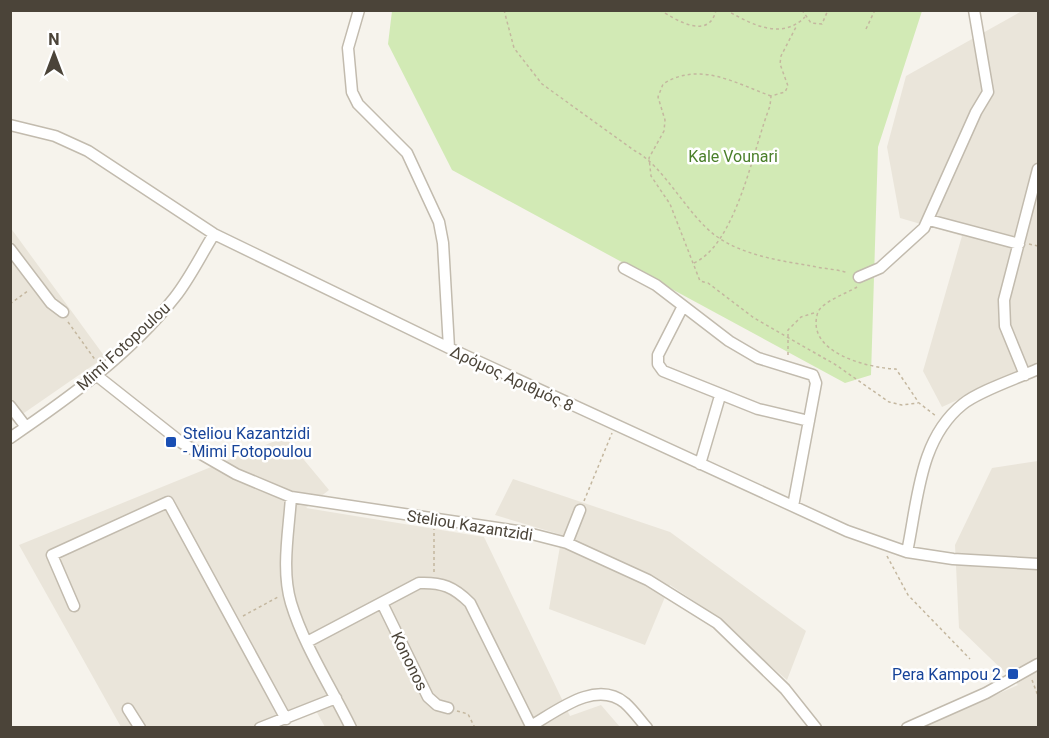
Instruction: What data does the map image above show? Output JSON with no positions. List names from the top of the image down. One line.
{"streets":{"street":["Mimi Fotopoulou","Δρόμος Αριθμός 8","Steliou Kazantzidi","Kononos"]},"crossings":[["Mimi Fotopoulou","Δρόμος Αριθμός 8"],["Mimi Fotopoulou","Steliou Kazantzidi"]],"parks":["Kale Vounari"],"places":{"transit":["Steliou Kazantzidi - Mimi Fotopoulou","Pera Kampou 2"]},"north":"top"}
